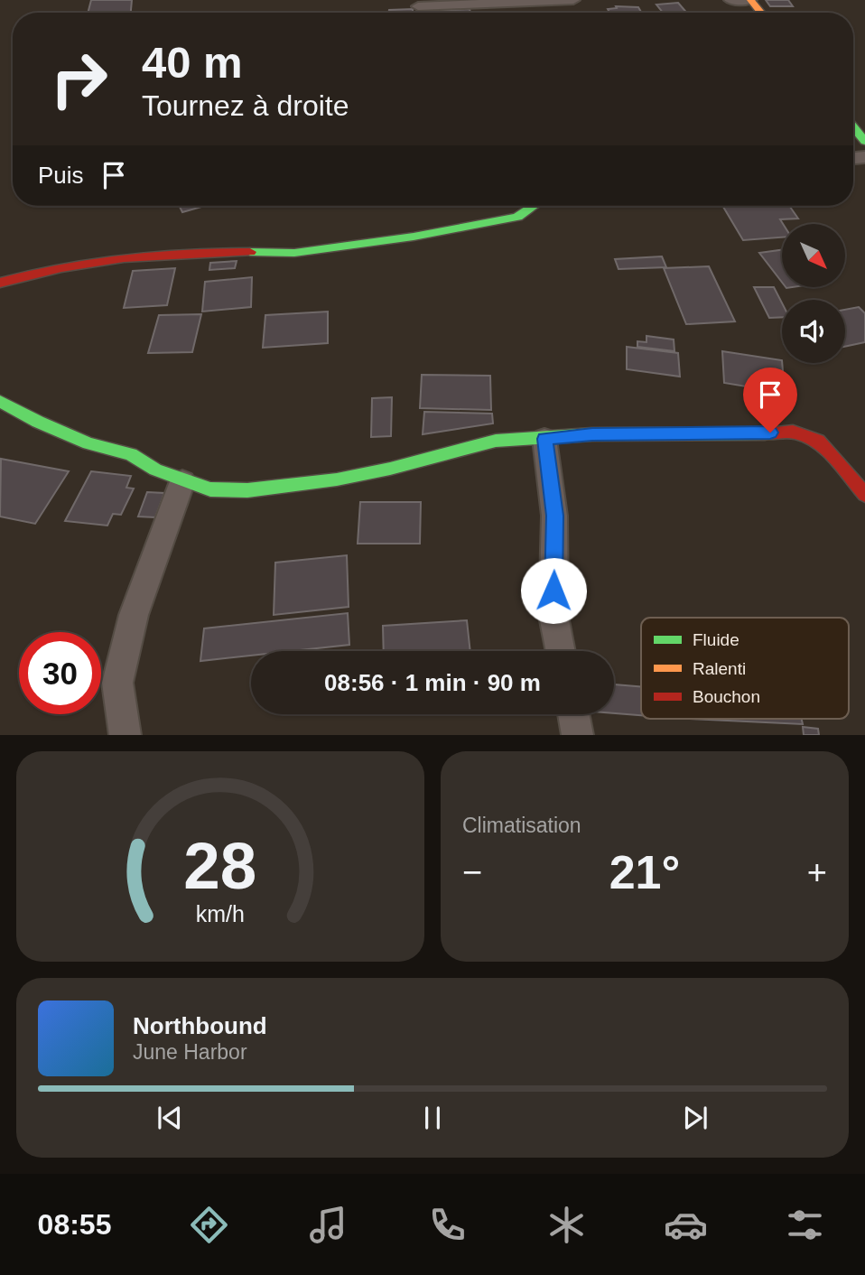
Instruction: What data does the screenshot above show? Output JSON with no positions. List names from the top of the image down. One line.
{"legend":["Fluide","Ralenti","Bouchon"],"north":"bottom right","page":{"turn":["40 m","Tournez à droite"],"then":"Puis","limit":"30","trip":"08:56 · 1 min · 90 m","tile":"Climatisation","heat":["−","21°","+"],"song":["Northbound","June Harbor"],"tabs":"08:55","gauge":["28","km/h"]}}
